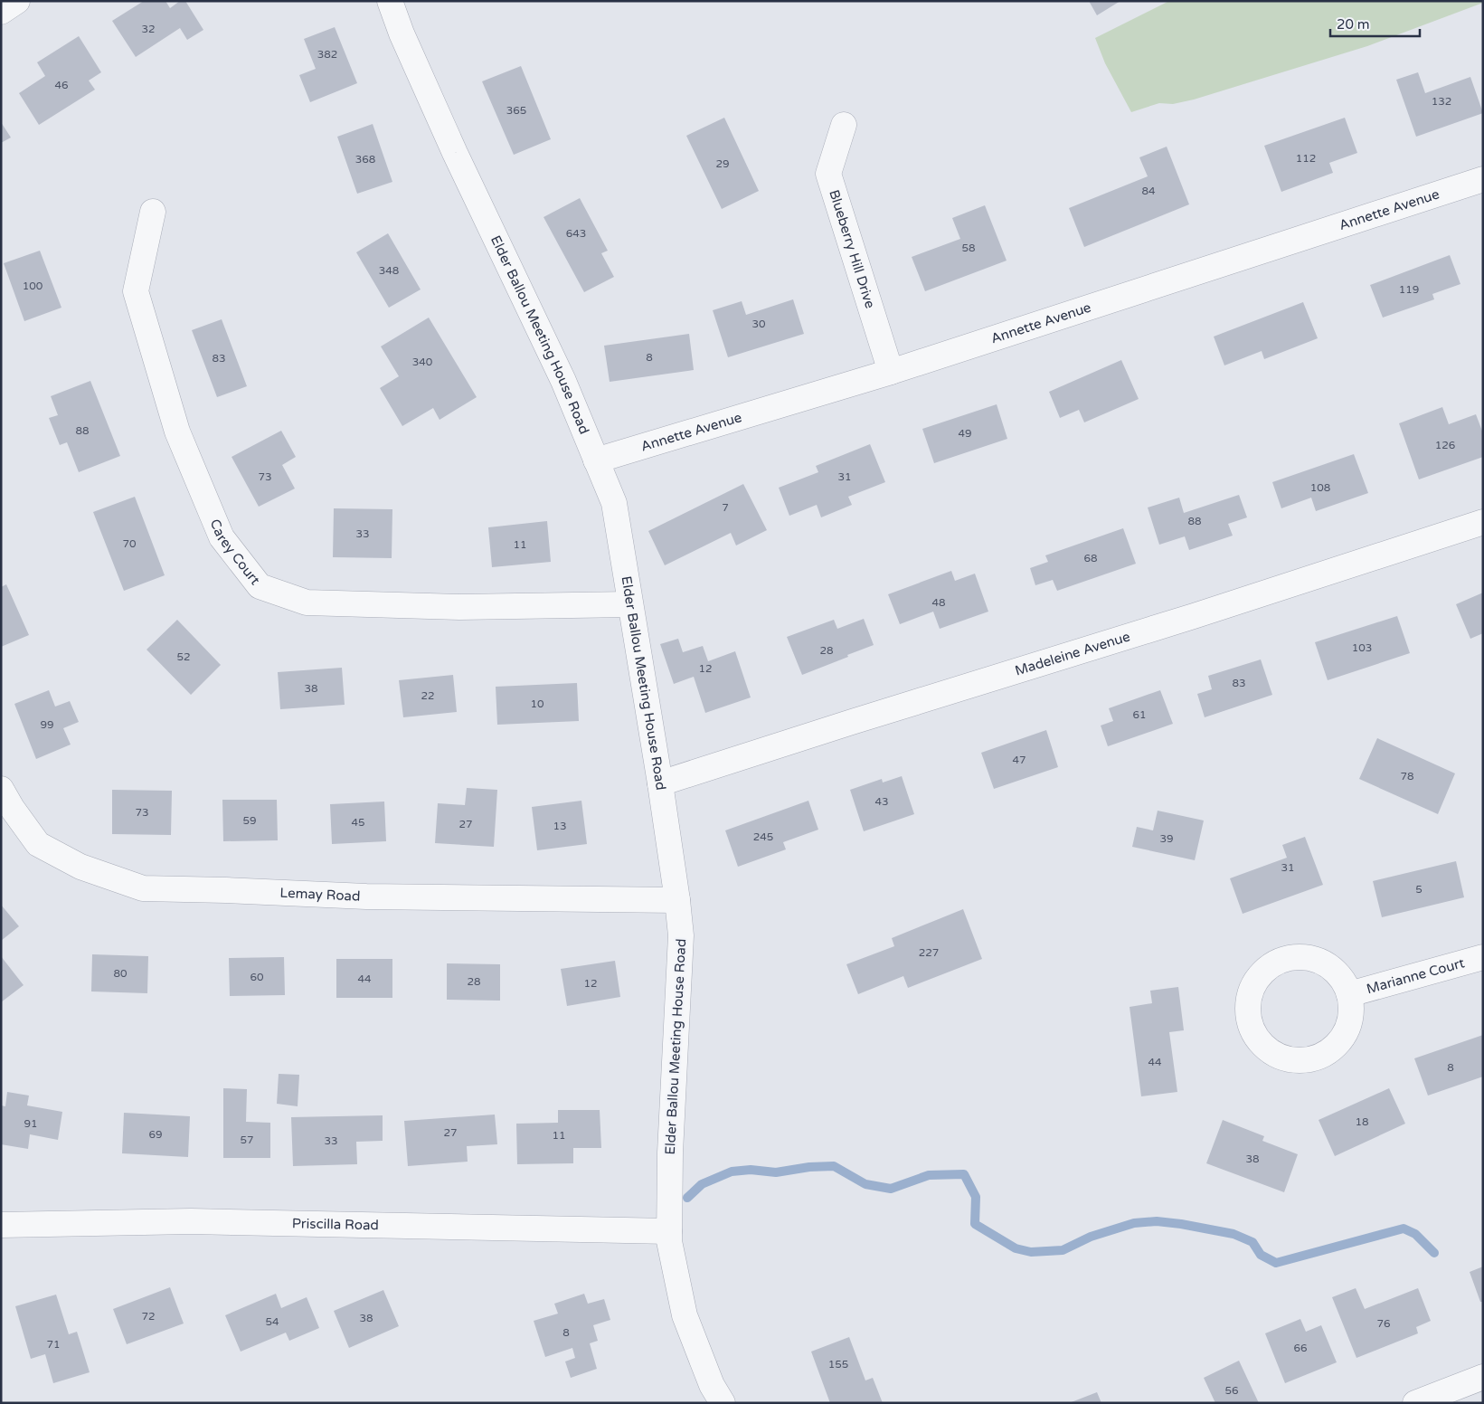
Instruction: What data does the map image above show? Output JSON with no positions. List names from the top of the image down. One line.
{"streets":{"street":["Annette Avenue","Blueberry Hill Drive","Elder Ballou Meeting House Road","Carey Court","Madeleine Avenue","Lemay Road","Marianne Court","Priscilla Road"]},"crossings":[["Annette Avenue","Blueberry Hill Drive"],["Annette Avenue","Elder Ballou Meeting House Road"],["Elder Ballou Meeting House Road","Carey Court"],["Elder Ballou Meeting House Road","Madeleine Avenue"],["Elder Ballou Meeting House Road","Lemay Road"],["Elder Ballou Meeting House Road","Priscilla Road"]],"house_numbers":["32","382","46","132","365","112","368","29","84","643","58","348","100","119","30","8","83","340","88","49","126","73","31","108","7","88","33","70","11","68","48","103","28","52","12","83","38","22","10","61","99","47","78","43","73","59","45","27","13","245","39","31","5","227","80","60","44","28","12","44","8","18","91","27","69","11","57","33","38","72","38","54","76","8","71","66","155","56"],"scale_bar":"20 m"}
